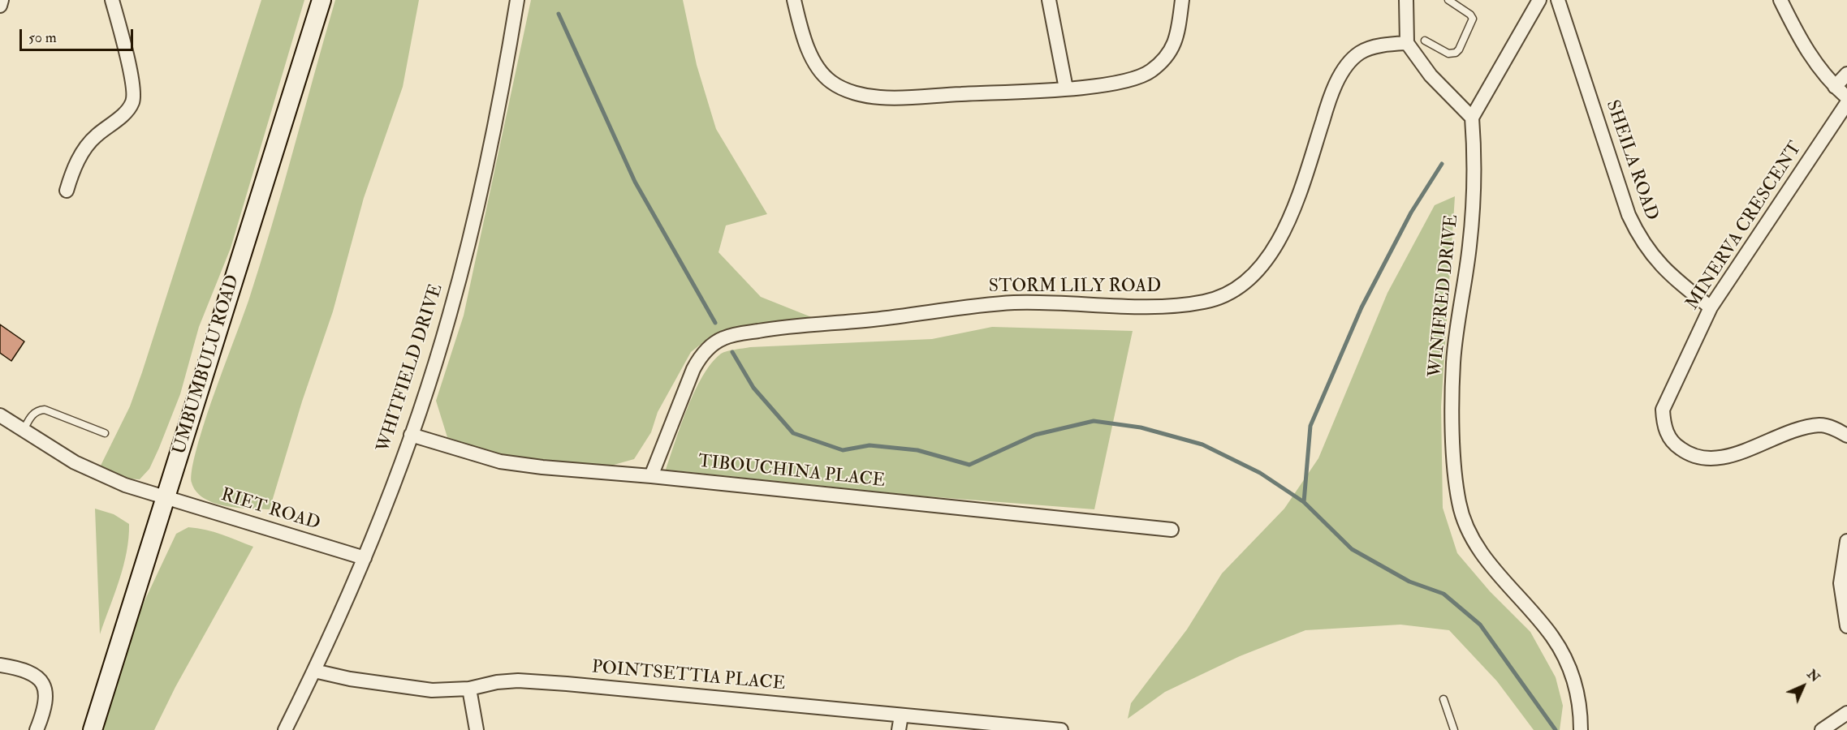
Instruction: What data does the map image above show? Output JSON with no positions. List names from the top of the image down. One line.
{"streets":{"main road":["UMBUMBULU ROAD"],"street":["SHEILA ROAD","MINERVA CRESCENT","STORM LILY ROAD","WINIFRED DRIVE","WHITFIELD DRIVE","TIBOUCHINA PLACE","RIET ROAD","POINTSETTIA PLACE"]},"crossings":[["SHEILA ROAD","MINERVA CRESCENT"],["STORM LILY ROAD","TIBOUCHINA PLACE"],["UMBUMBULU ROAD","RIET ROAD"],["WHITFIELD DRIVE","TIBOUCHINA PLACE"],["WHITFIELD DRIVE","RIET ROAD"],["WHITFIELD DRIVE","POINTSETTIA PLACE"]],"scale_bar":"50 m","north":"top right"}
